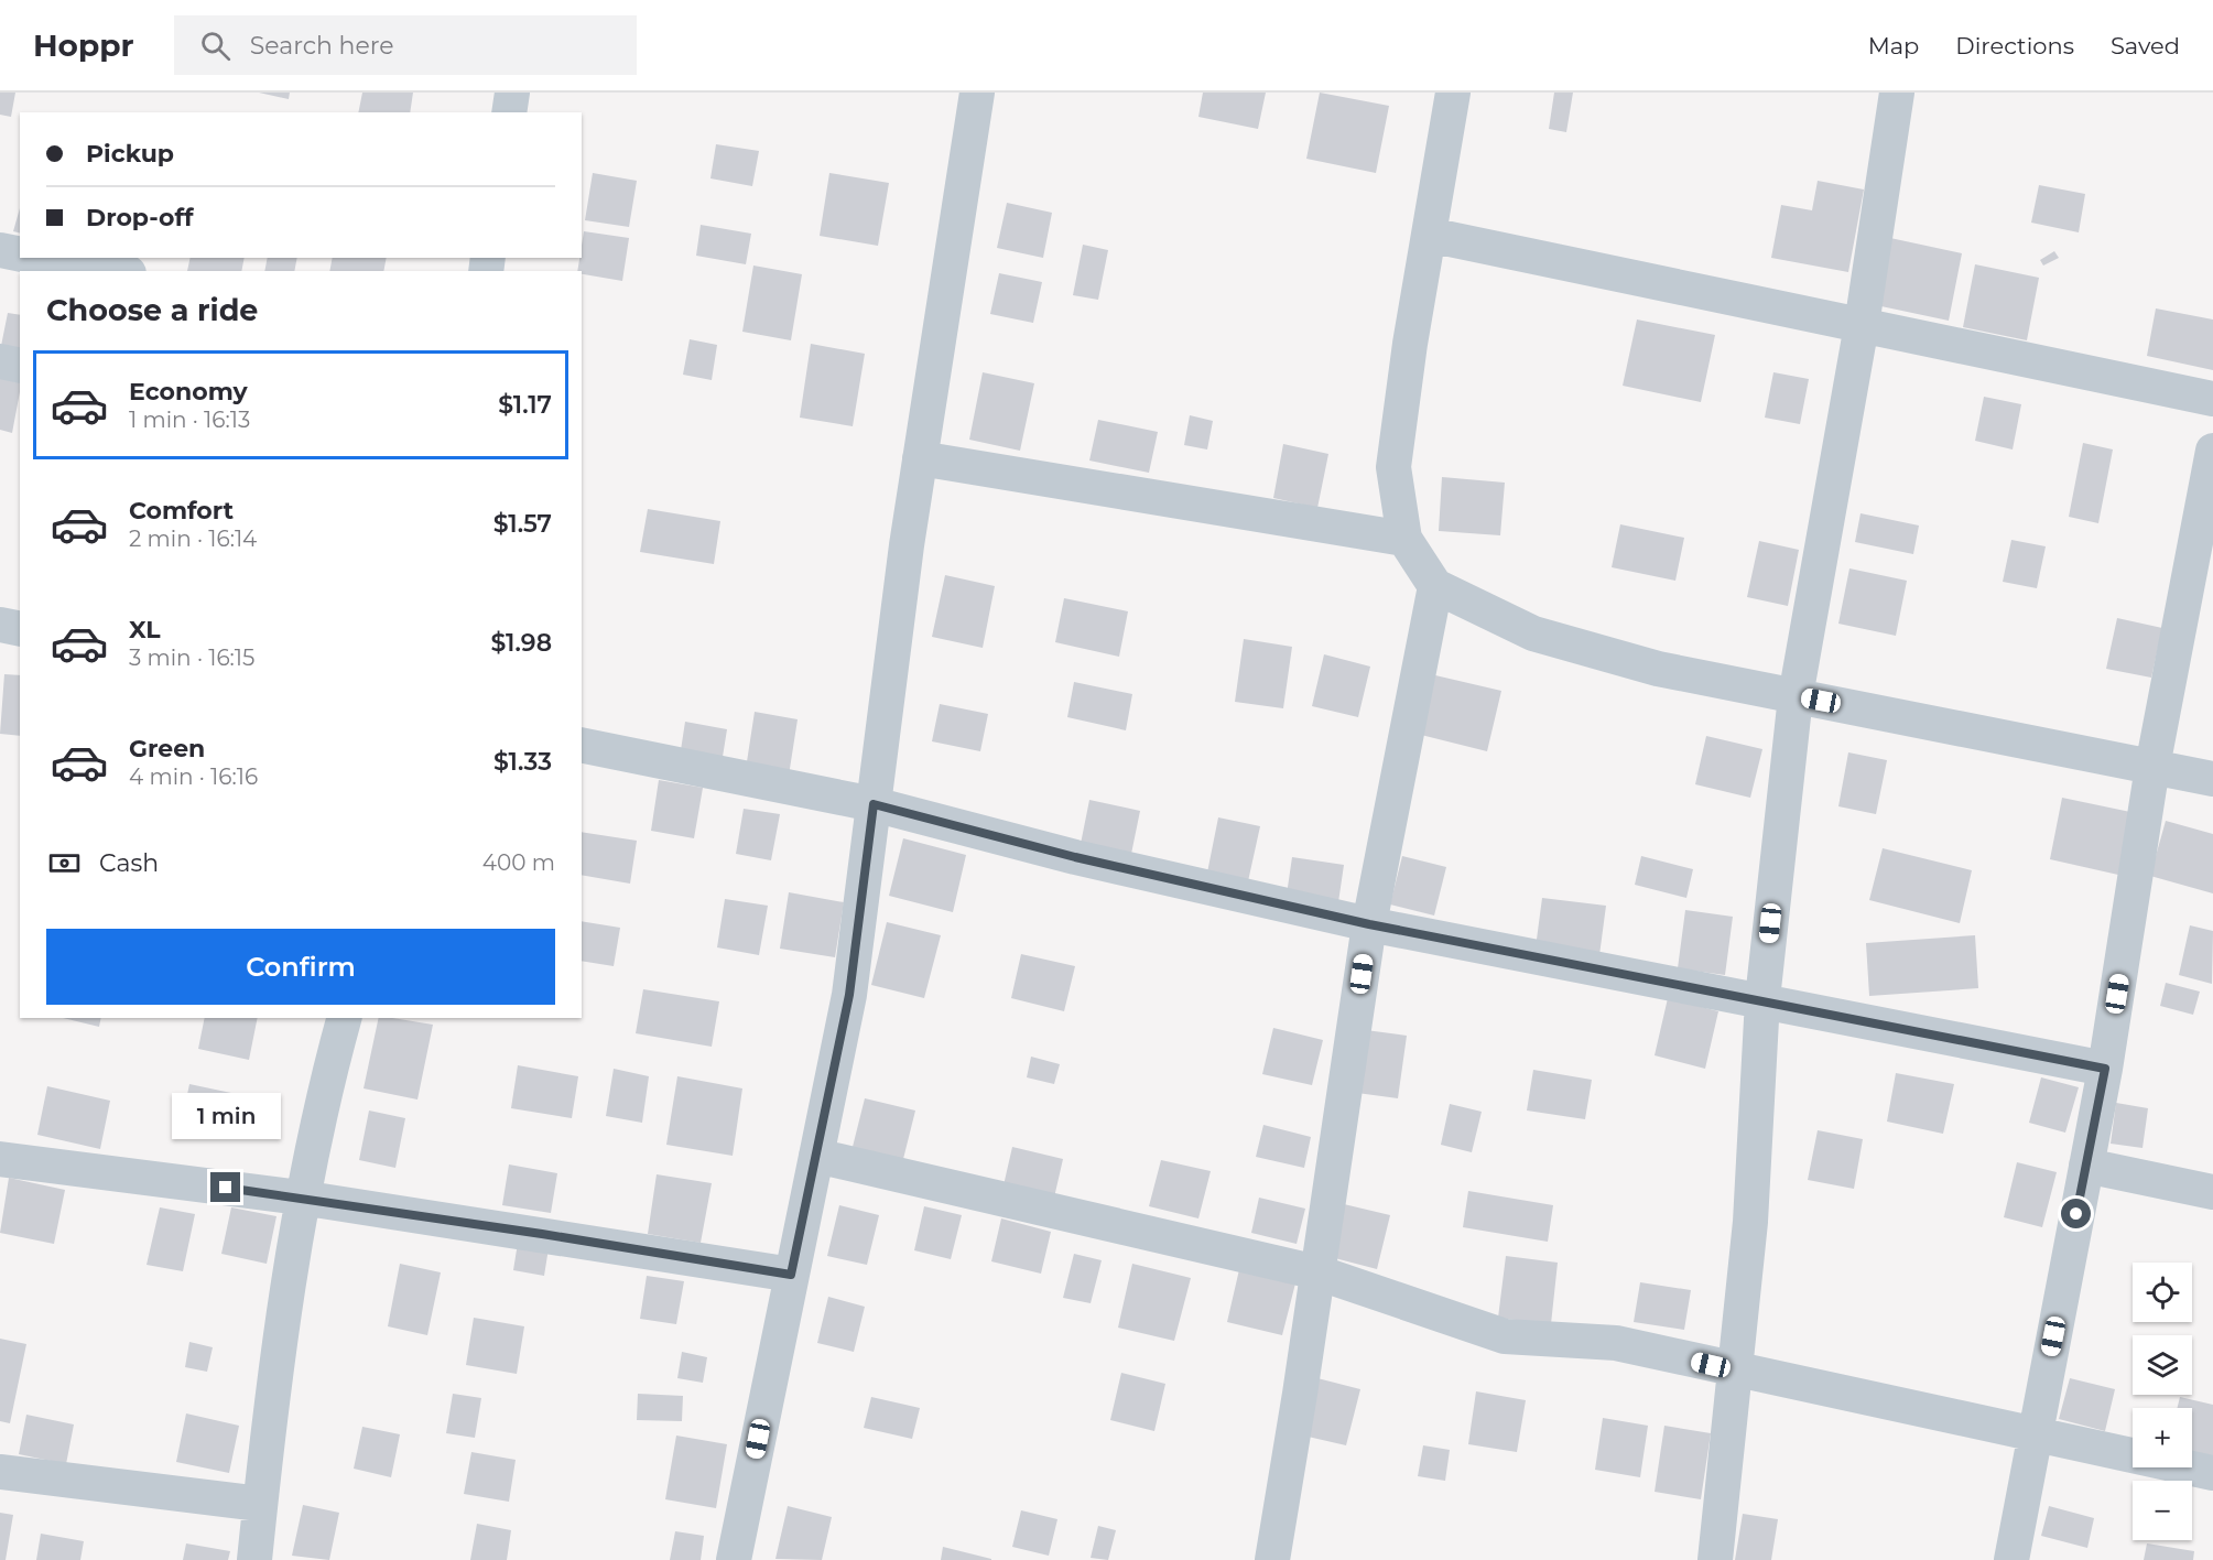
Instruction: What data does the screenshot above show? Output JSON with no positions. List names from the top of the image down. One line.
{"page":{"header":"Hoppr","search":"Search here","nav":["Map","Directions","Saved"],"banner":["Pickup","Drop-off"],"heading":"Choose a ride","list":[{"name":"Economy","note":"1 min · 16:13","value":"$1.17"},{"name":"Comfort","note":"2 min · 16:14","value":"$1.57"},{"name":"XL","note":"3 min · 16:15","value":"$1.98"},{"name":"Green","note":"4 min · 16:16","value":"$1.33"}],"pay":["Cash","400 m"],"buttons":"Confirm","bubble":"1 min","map_buttons":["+","−"]}}
